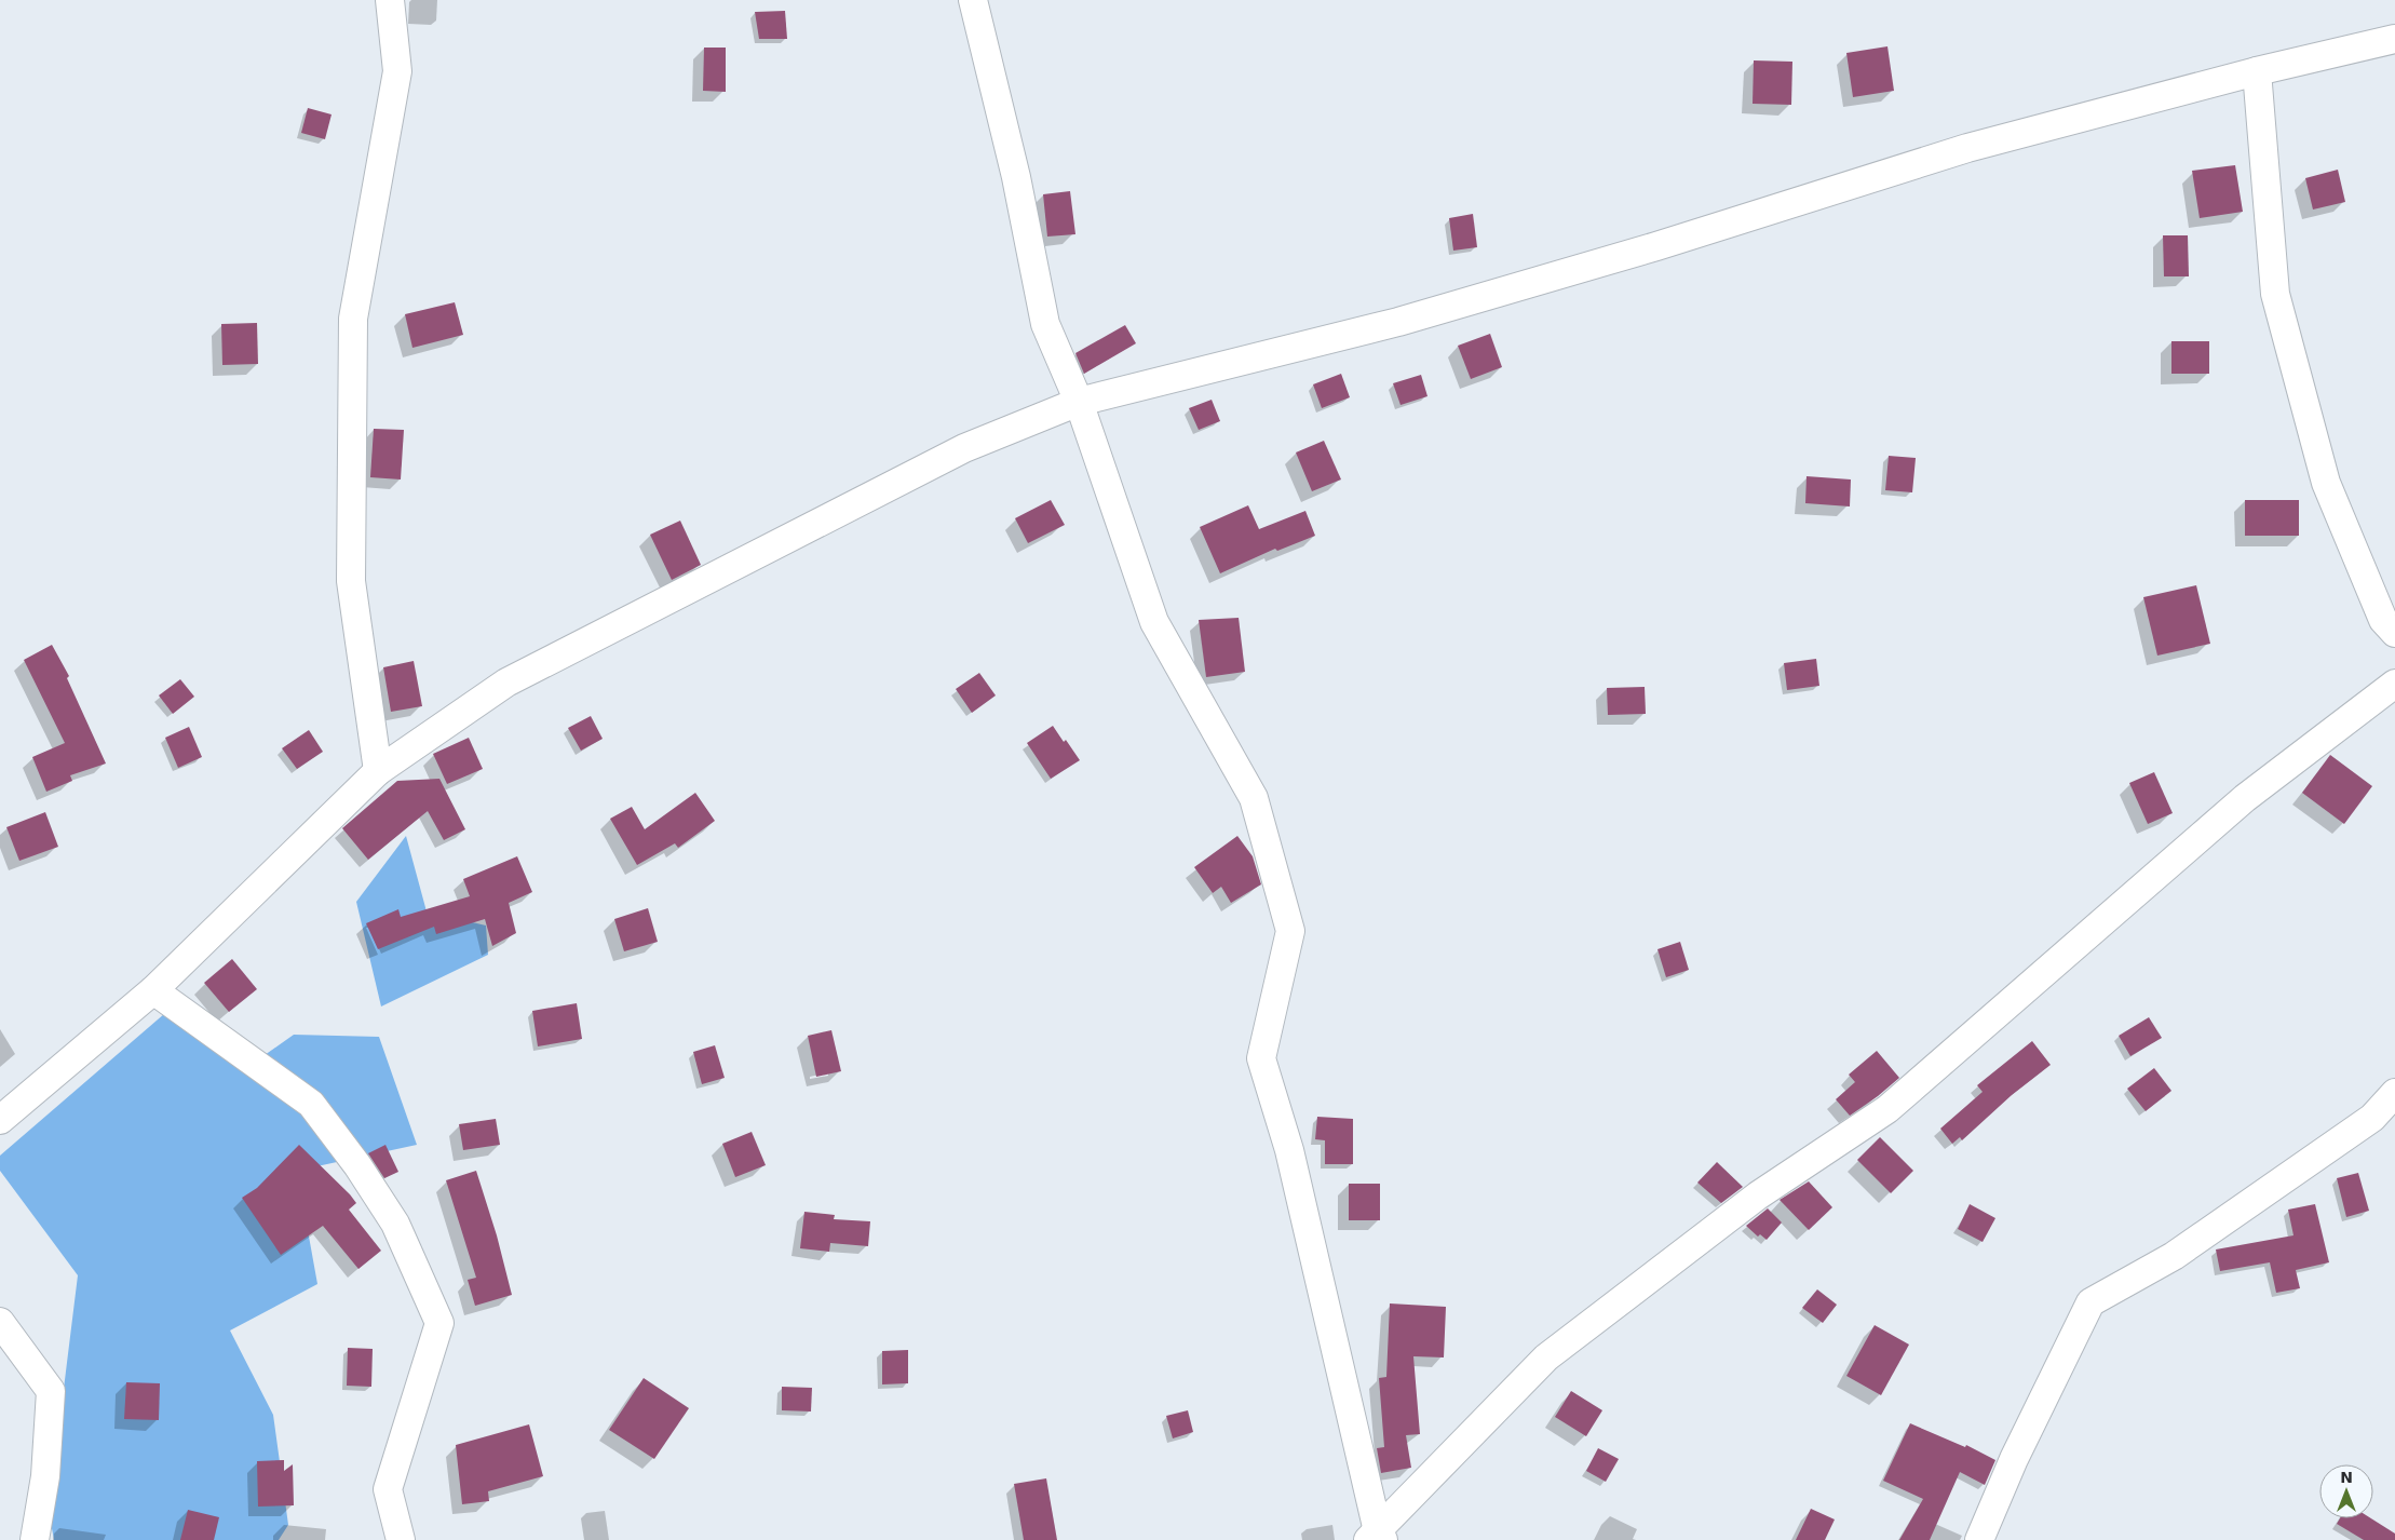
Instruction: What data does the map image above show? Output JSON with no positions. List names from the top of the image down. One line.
{"north":"top"}
